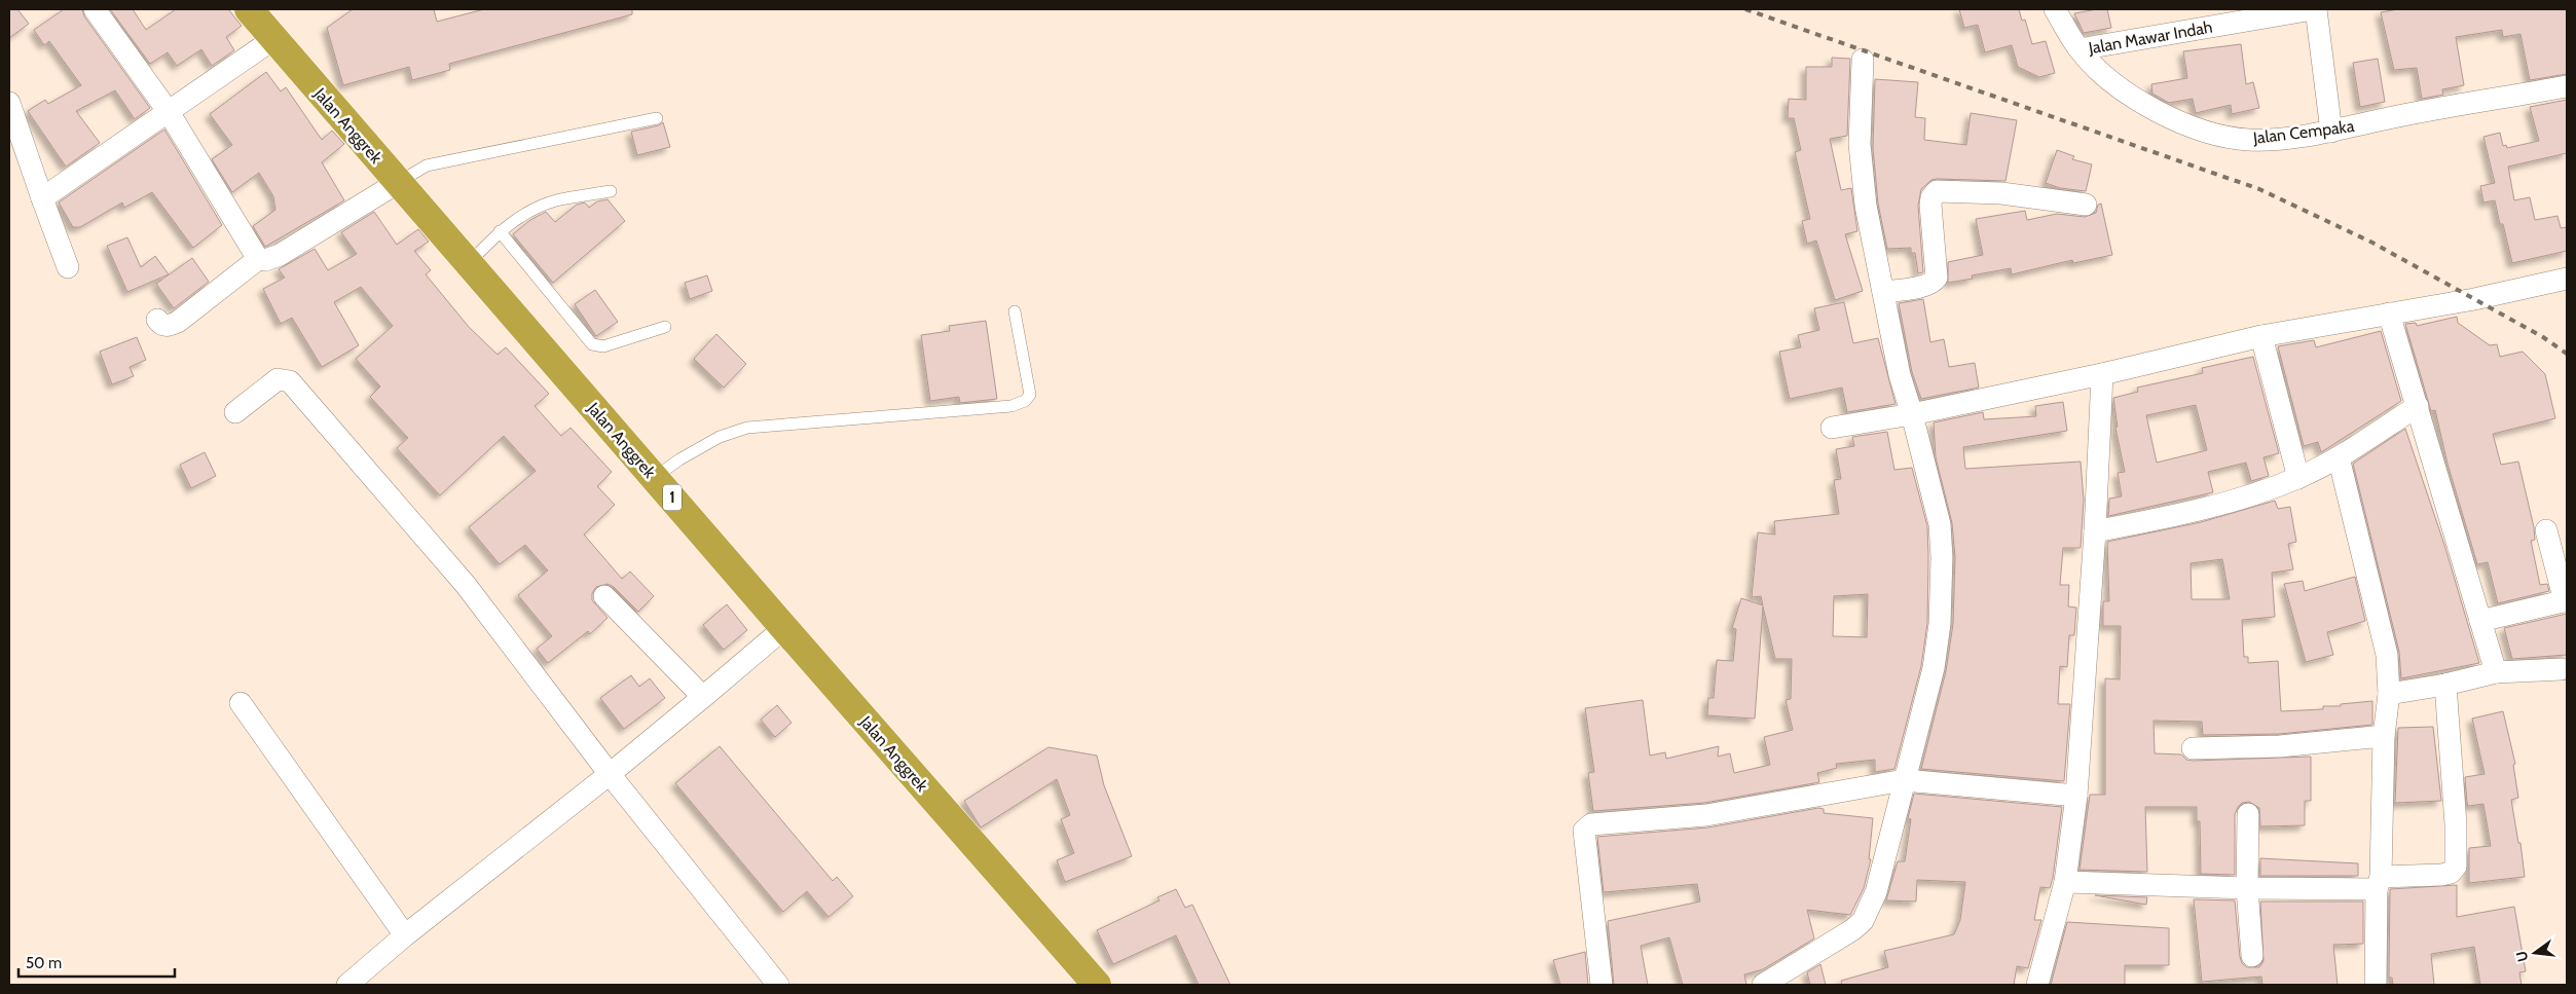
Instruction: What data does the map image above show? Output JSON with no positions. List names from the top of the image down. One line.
{"streets":{"highway":["Jalan Anggrek","1"],"street":["Jalan Mawar Indah","Jalan Cempaka"]},"crossings":[["Jalan Mawar Indah","Jalan Cempaka"]],"scale_bar":"50 m","north":"left"}
